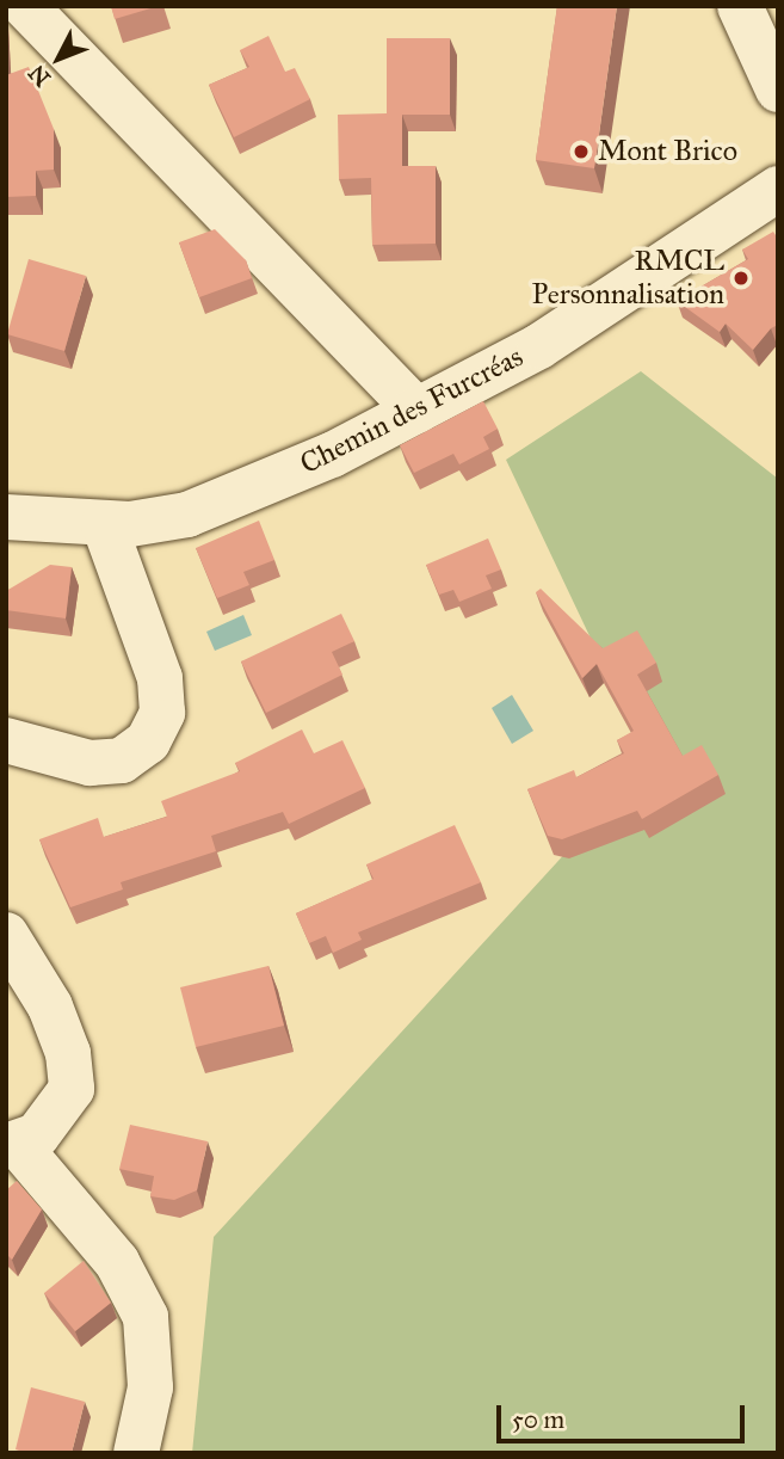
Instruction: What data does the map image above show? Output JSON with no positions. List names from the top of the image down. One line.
{"streets":{"street":["Chemin des Furcréas"]},"places":["Mont Brico","RMCL Personnalisation"],"scale_bar":"50 m","north":"bottom left"}
